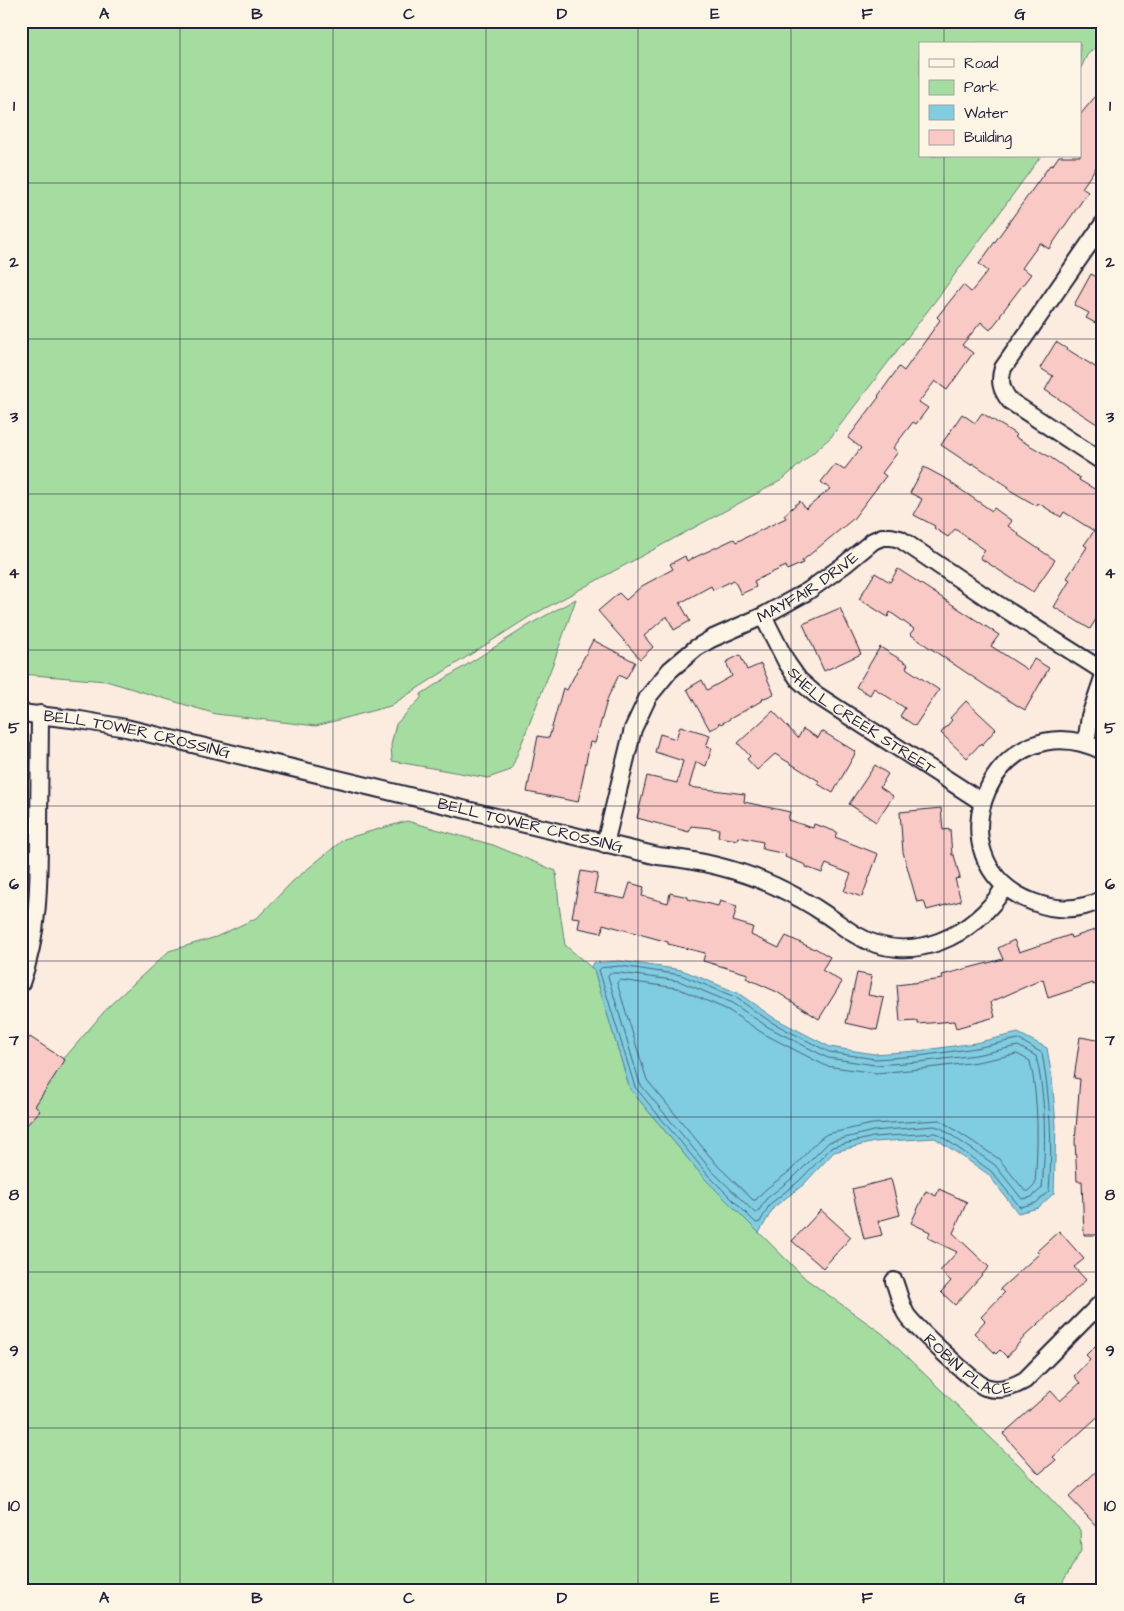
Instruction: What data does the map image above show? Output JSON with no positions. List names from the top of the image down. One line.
{"streets":{"street":["MAYFAIR DRIVE","SHELL CREEK STREET","BELL TOWER CROSSING","ROBIN PLACE"]},"crossings":[["MAYFAIR DRIVE","SHELL CREEK STREET"],["MAYFAIR DRIVE","BELL TOWER CROSSING"]],"legend":["Road","Park","Water","Building"],"grid":{"columns":["A","B","C","D","E","F","G"],"rows":["1","2","3","4","5","6","7","8","9","10"]}}
